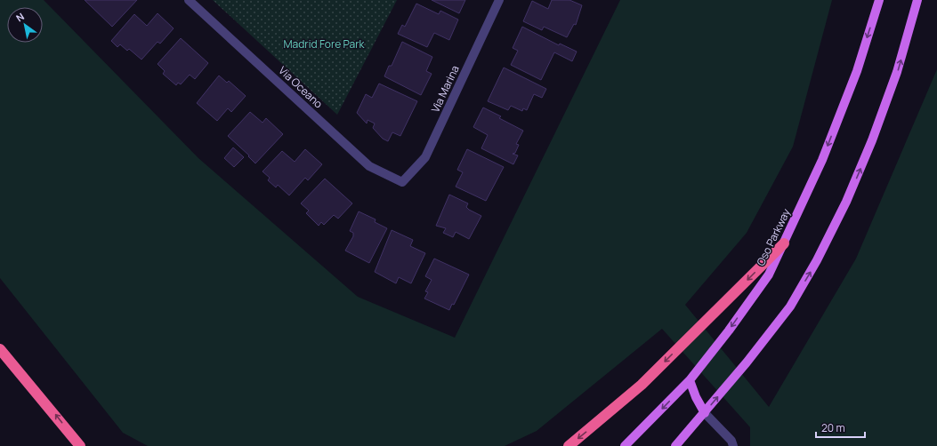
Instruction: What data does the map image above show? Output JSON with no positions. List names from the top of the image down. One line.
{"streets":{"main road":["Oso Parkway"],"street":["Via Oceano","Via Marina"]},"crossings":[["Via Oceano","Via Marina"]],"parks":["Madrid Fore Park"],"scale_bar":"20 m","north":"top left"}
